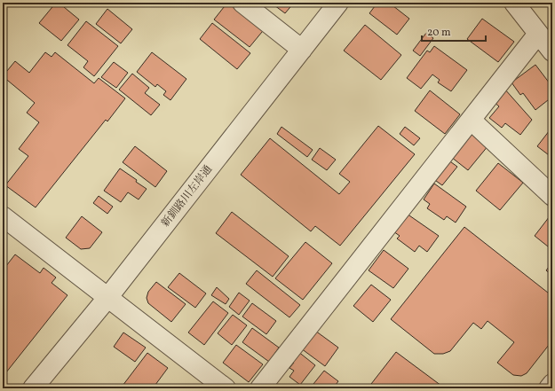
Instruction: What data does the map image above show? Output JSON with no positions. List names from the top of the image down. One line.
{"streets":{"street":["新釧路川左岸通"]},"scale_bar":"20 m"}
